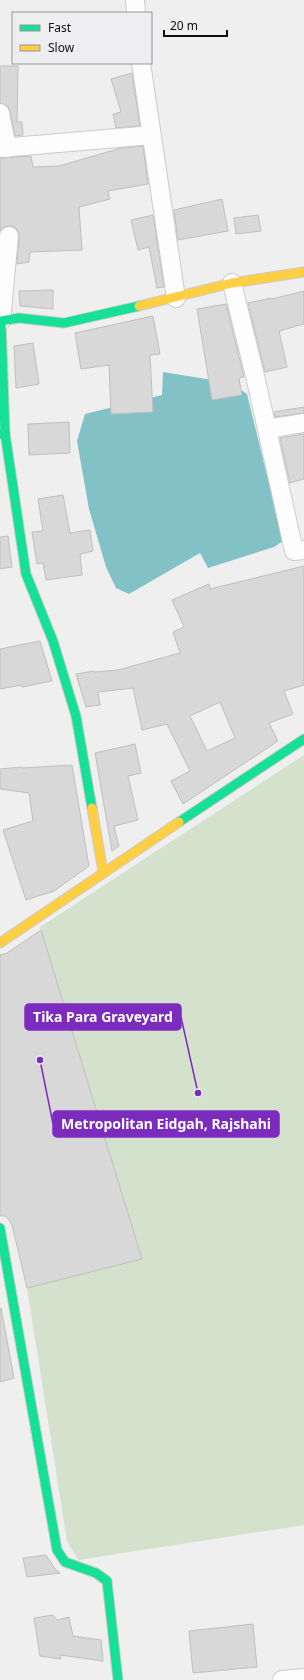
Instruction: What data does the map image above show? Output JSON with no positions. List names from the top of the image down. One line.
{"places":["Metropolitan Eidgah, Rajshahi","Tika Para Graveyard"],"legend":["Fast","Slow"],"scale_bar":"20 m"}
